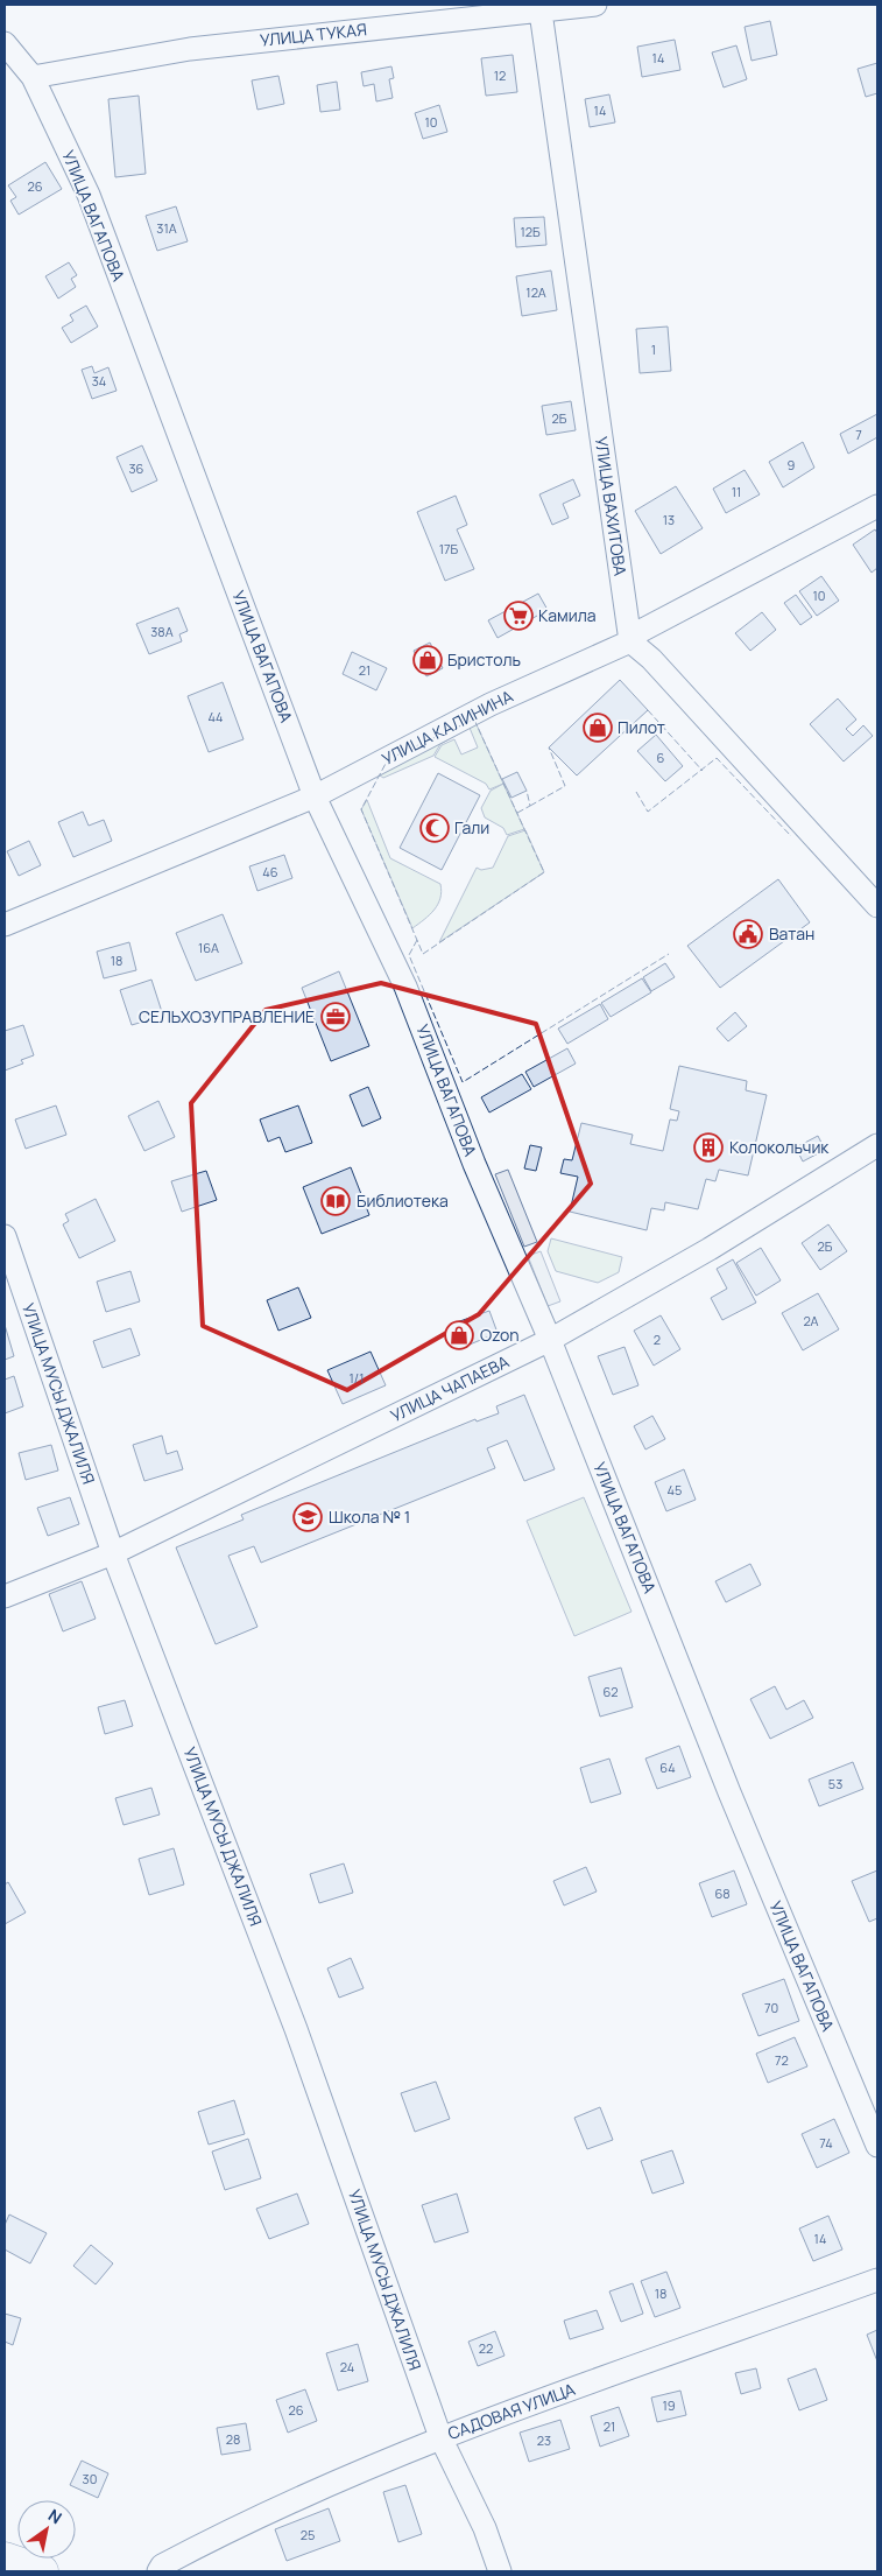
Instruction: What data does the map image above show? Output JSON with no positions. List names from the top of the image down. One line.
{"streets":{"street":["УЛИЦА ТУКАЯ","УЛИЦА ВАГАПОВА","УЛИЦА ВАХИТОВА","УЛИЦА КАЛИНИНА","УЛИЦА ЧАПАЕВА","УЛИЦА МУСЫ ДЖАЛИЛЯ","САДОВАЯ УЛИЦА"]},"crossings":[["УЛИЦА ТУКАЯ","УЛИЦА ВАГАПОВА"],["УЛИЦА ТУКАЯ","УЛИЦА ВАХИТОВА"],["УЛИЦА ВАГАПОВА","УЛИЦА КАЛИНИНА"],["УЛИЦА ВАГАПОВА","УЛИЦА ЧАПАЕВА"],["УЛИЦА ВАХИТОВА","УЛИЦА КАЛИНИНА"],["УЛИЦА ЧАПАЕВА","УЛИЦА МУСЫ ДЖАЛИЛЯ"],["УЛИЦА МУСЫ ДЖАЛИЛЯ","САДОВАЯ УЛИЦА"]],"places":{"supermarket":["Камила"],"shop":["Бристоль","Пилот","Ozon"],"mosque":["Гали"],"public building":["Ватан"],"office":["СЕЛЬХОЗУПРАВЛЕНИЕ"],"building":["Колокольчик"],"library":["Библиотека"],"school or university":["Школа № 1"]},"house_numbers":["14","12","14","10","26","31А","12Б","12А","1","34","2Б","7","9","36","11","13","17Б","10","38А","21","44","6","46","16А","18","2Б","2А","2","1/1","45","62","64","53","68","70","72","74","14","18","22","24","19","26","21","28","23","30","25"],"north":"top right"}
